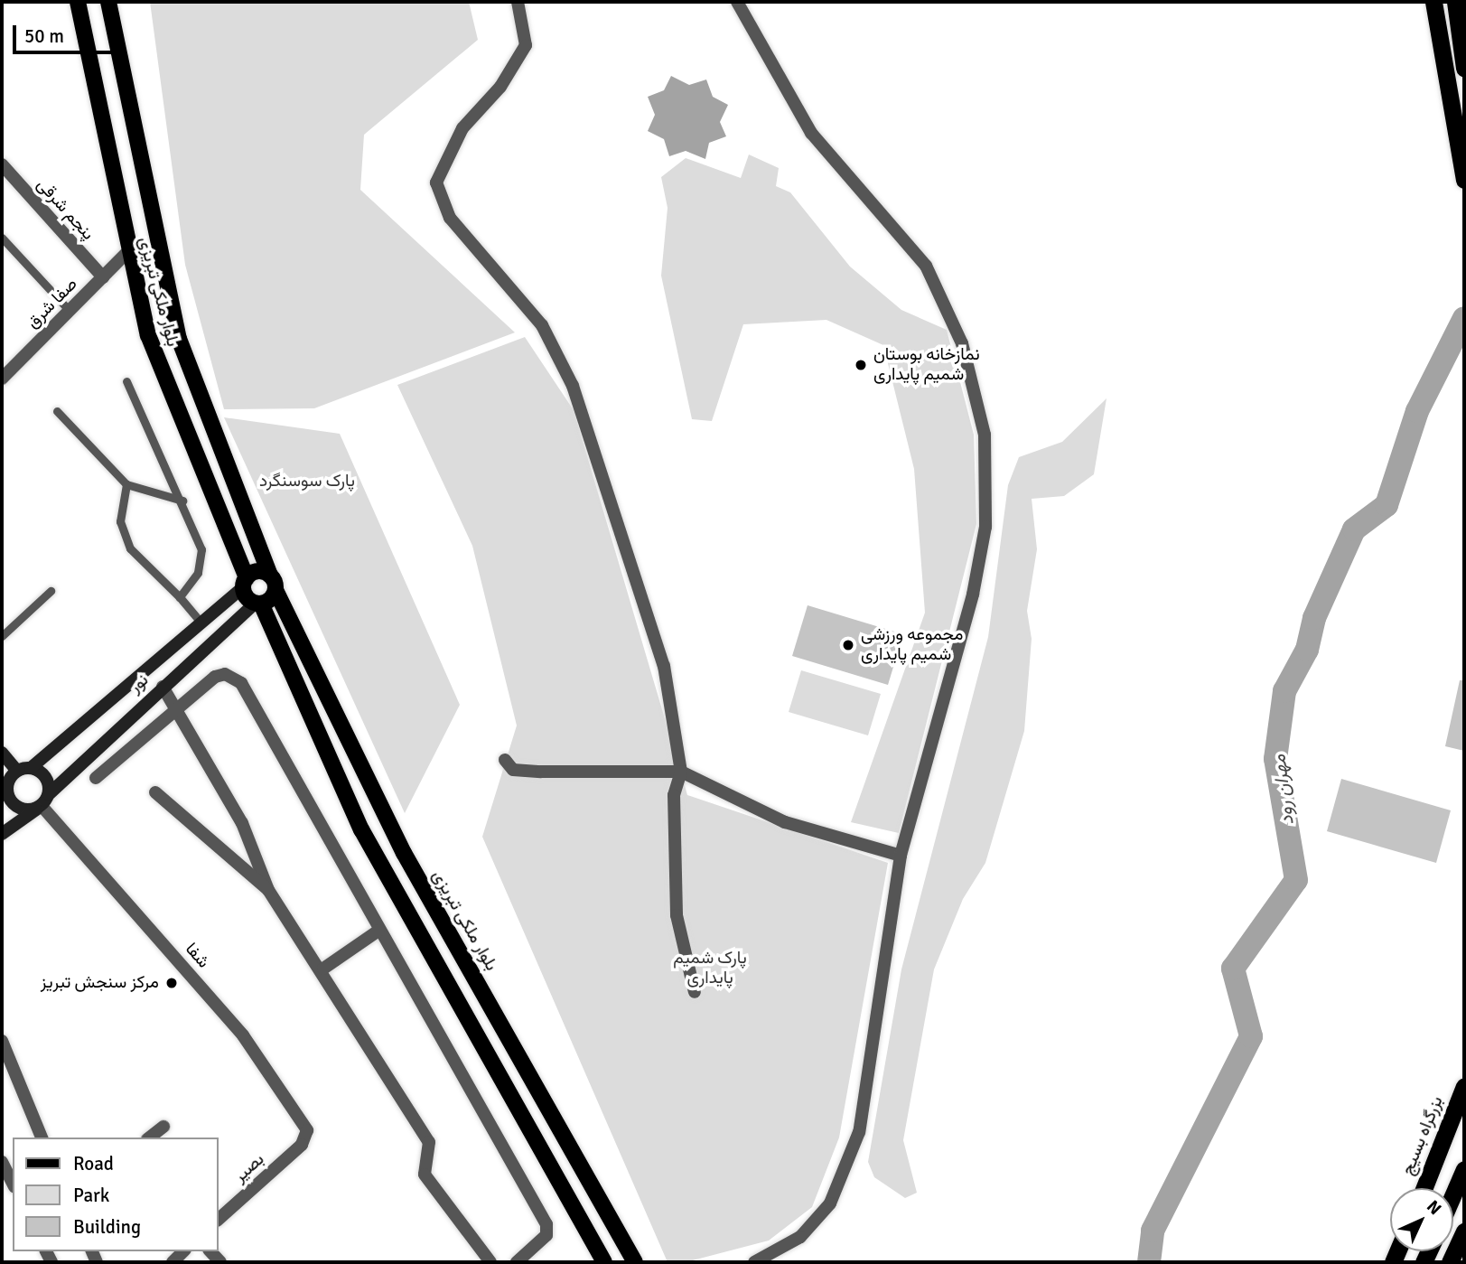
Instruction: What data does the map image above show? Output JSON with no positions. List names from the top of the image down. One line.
{"streets":{"highway":["بزرگراه بسیج"],"main road":["بلوار ملکى تبریزى","نور"],"street":["پنجم شرقی","صفا شرق","شفا","بصیر"]},"crossings":[["پنجم شرقی","صفا شرق"],["بلوار ملکى تبریزى","صفا شرق"],["بلوار ملکى تبریزى","نور"],["نور","شفا"],["شفا","بصیر"]],"water":["مهران رود"],"parks":["پارک سوسنگرد","پارک شمیم پایداری"],"places":["نمازخانه بوستان شمیم پایداری","مجموعه ورزشی شمیم پایداری","مرکز سنجش تبریز"],"legend":["Road","Park","Building"],"scale_bar":"50 m","north":"top right"}
